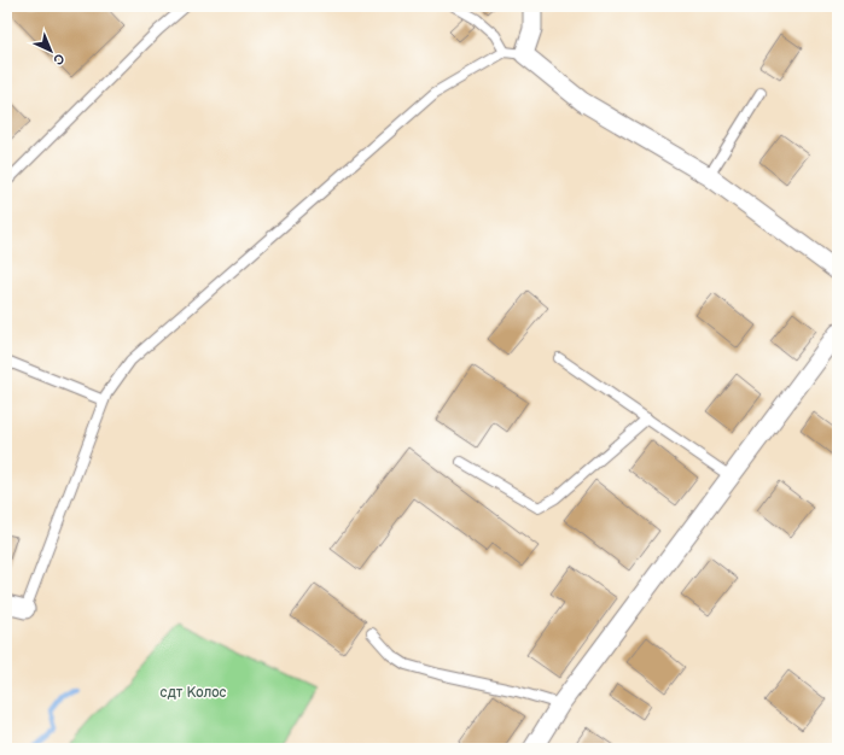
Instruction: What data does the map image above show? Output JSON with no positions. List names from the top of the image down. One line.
{"parks":["сдт Колос"],"north":"bottom right"}
